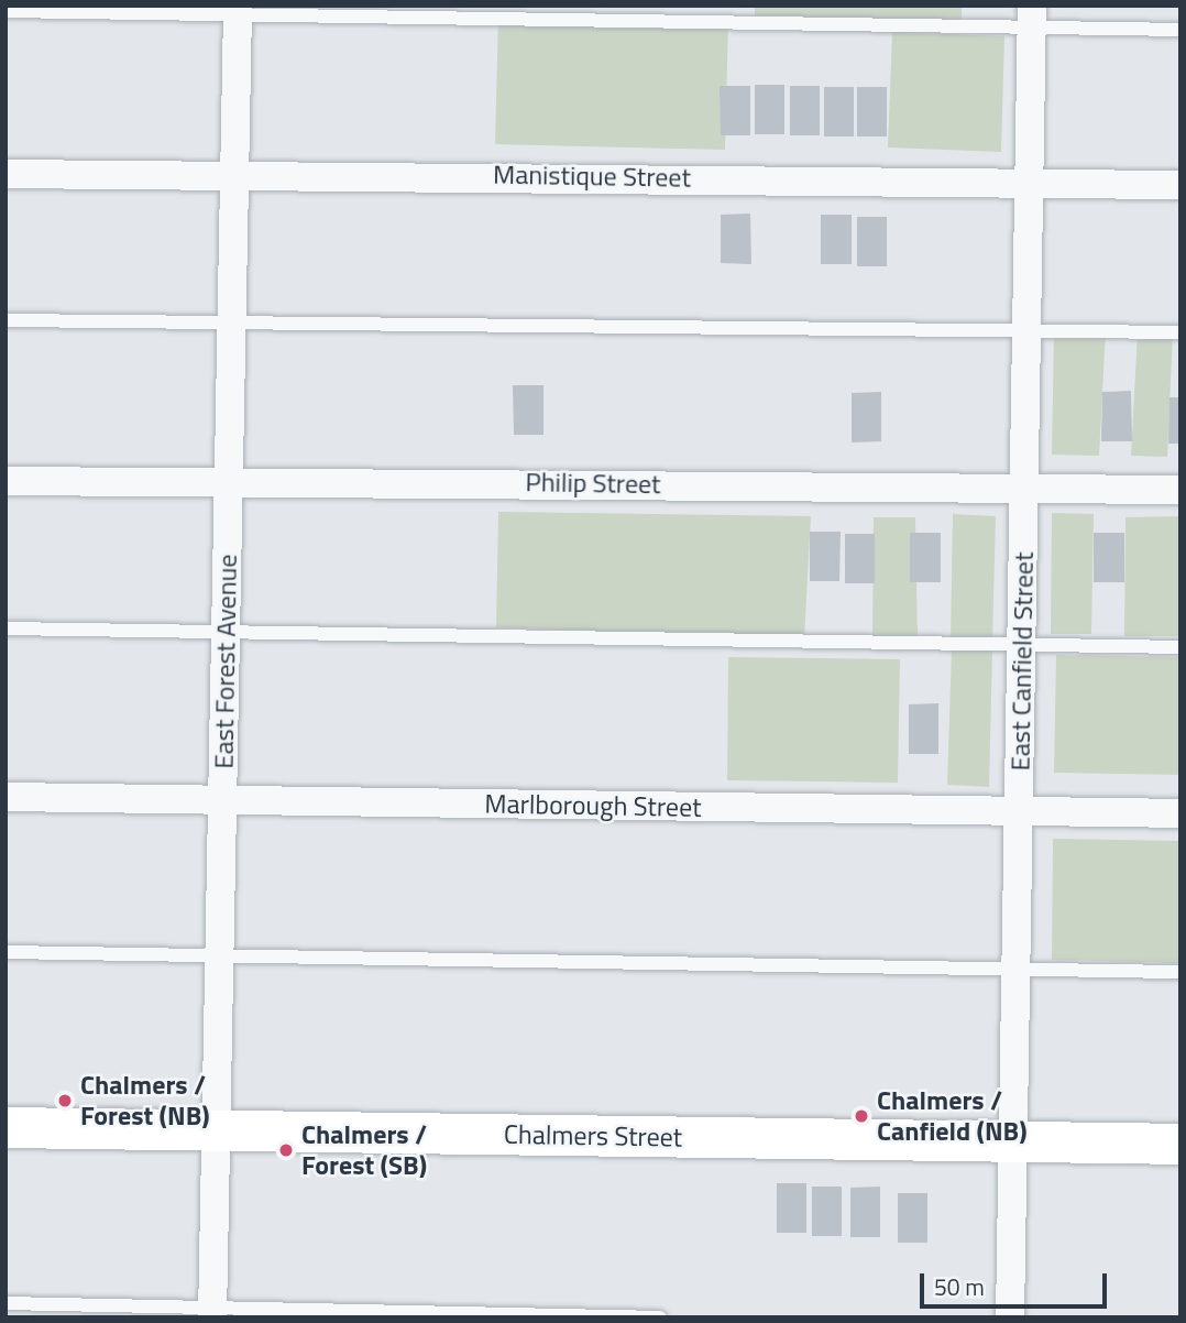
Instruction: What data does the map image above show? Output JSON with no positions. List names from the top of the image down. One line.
{"streets":{"street":["Manistique Street","Philip Street","East Forest Avenue","East Canfield Street","Marlborough Street","Chalmers Street"]},"crossings":[["Manistique Street","East Forest Avenue"],["Manistique Street","East Canfield Street"],["Philip Street","East Forest Avenue"],["Philip Street","East Canfield Street"],["East Forest Avenue","Marlborough Street"],["East Forest Avenue","Chalmers Street"],["East Canfield Street","Marlborough Street"],["East Canfield Street","Chalmers Street"]],"places":["Chalmers / Forest (NB)","Chalmers / Canfield (NB)","Chalmers / Forest (SB)"],"scale_bar":"50 m"}
